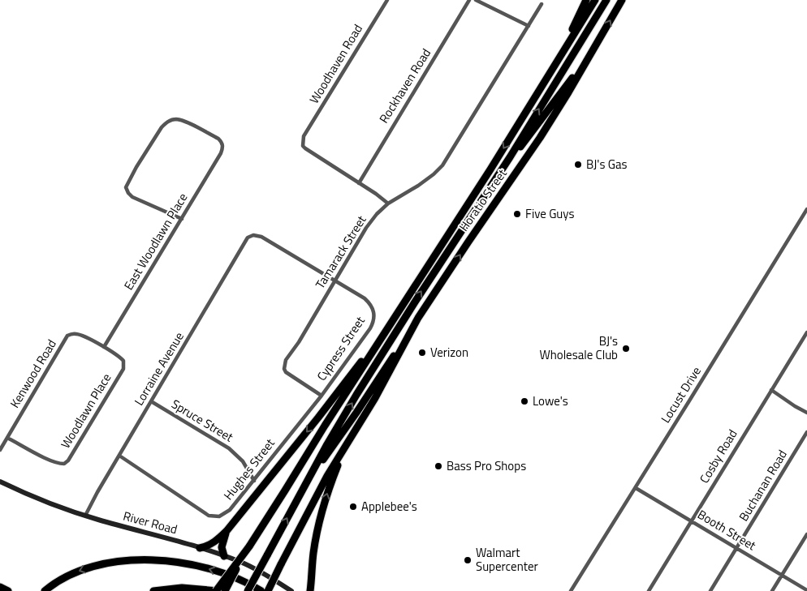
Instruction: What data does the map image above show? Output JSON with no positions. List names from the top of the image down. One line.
{"streets":{"highway":["Horatio Street"],"main road":["River Road"],"street":["Woodhaven Road","Rockhaven Road","East Woodlawn Place","Tamarack Street","Cypress Street","Lorraine Avenue","Kenwood Road","Locust Drive","Woodlawn Place","Spruce Street","Cosby Road","Hughes Street","Buchanan Road","Booth Street"]},"crossings":[["Woodhaven Road","Rockhaven Road"],["East Woodlawn Place","Woodlawn Place"],["Tamarack Street","Cypress Street"],["Tamarack Street","Hughes Street"],["Cypress Street","Lorraine Avenue"],["Cypress Street","Hughes Street"],["Lorraine Avenue","Spruce Street"],["Lorraine Avenue","Hughes Street"],["Lorraine Avenue","River Road"],["Kenwood Road","Woodlawn Place"],["Locust Drive","Booth Street"],["Spruce Street","Hughes Street"],["Cosby Road","Booth Street"],["Buchanan Road","Booth Street"]],"places":["BJ's Gas","Five Guys","BJ's Wholesale Club","Verizon","Lowe's","Bass Pro Shops","Applebee's","Walmart Supercenter"]}
